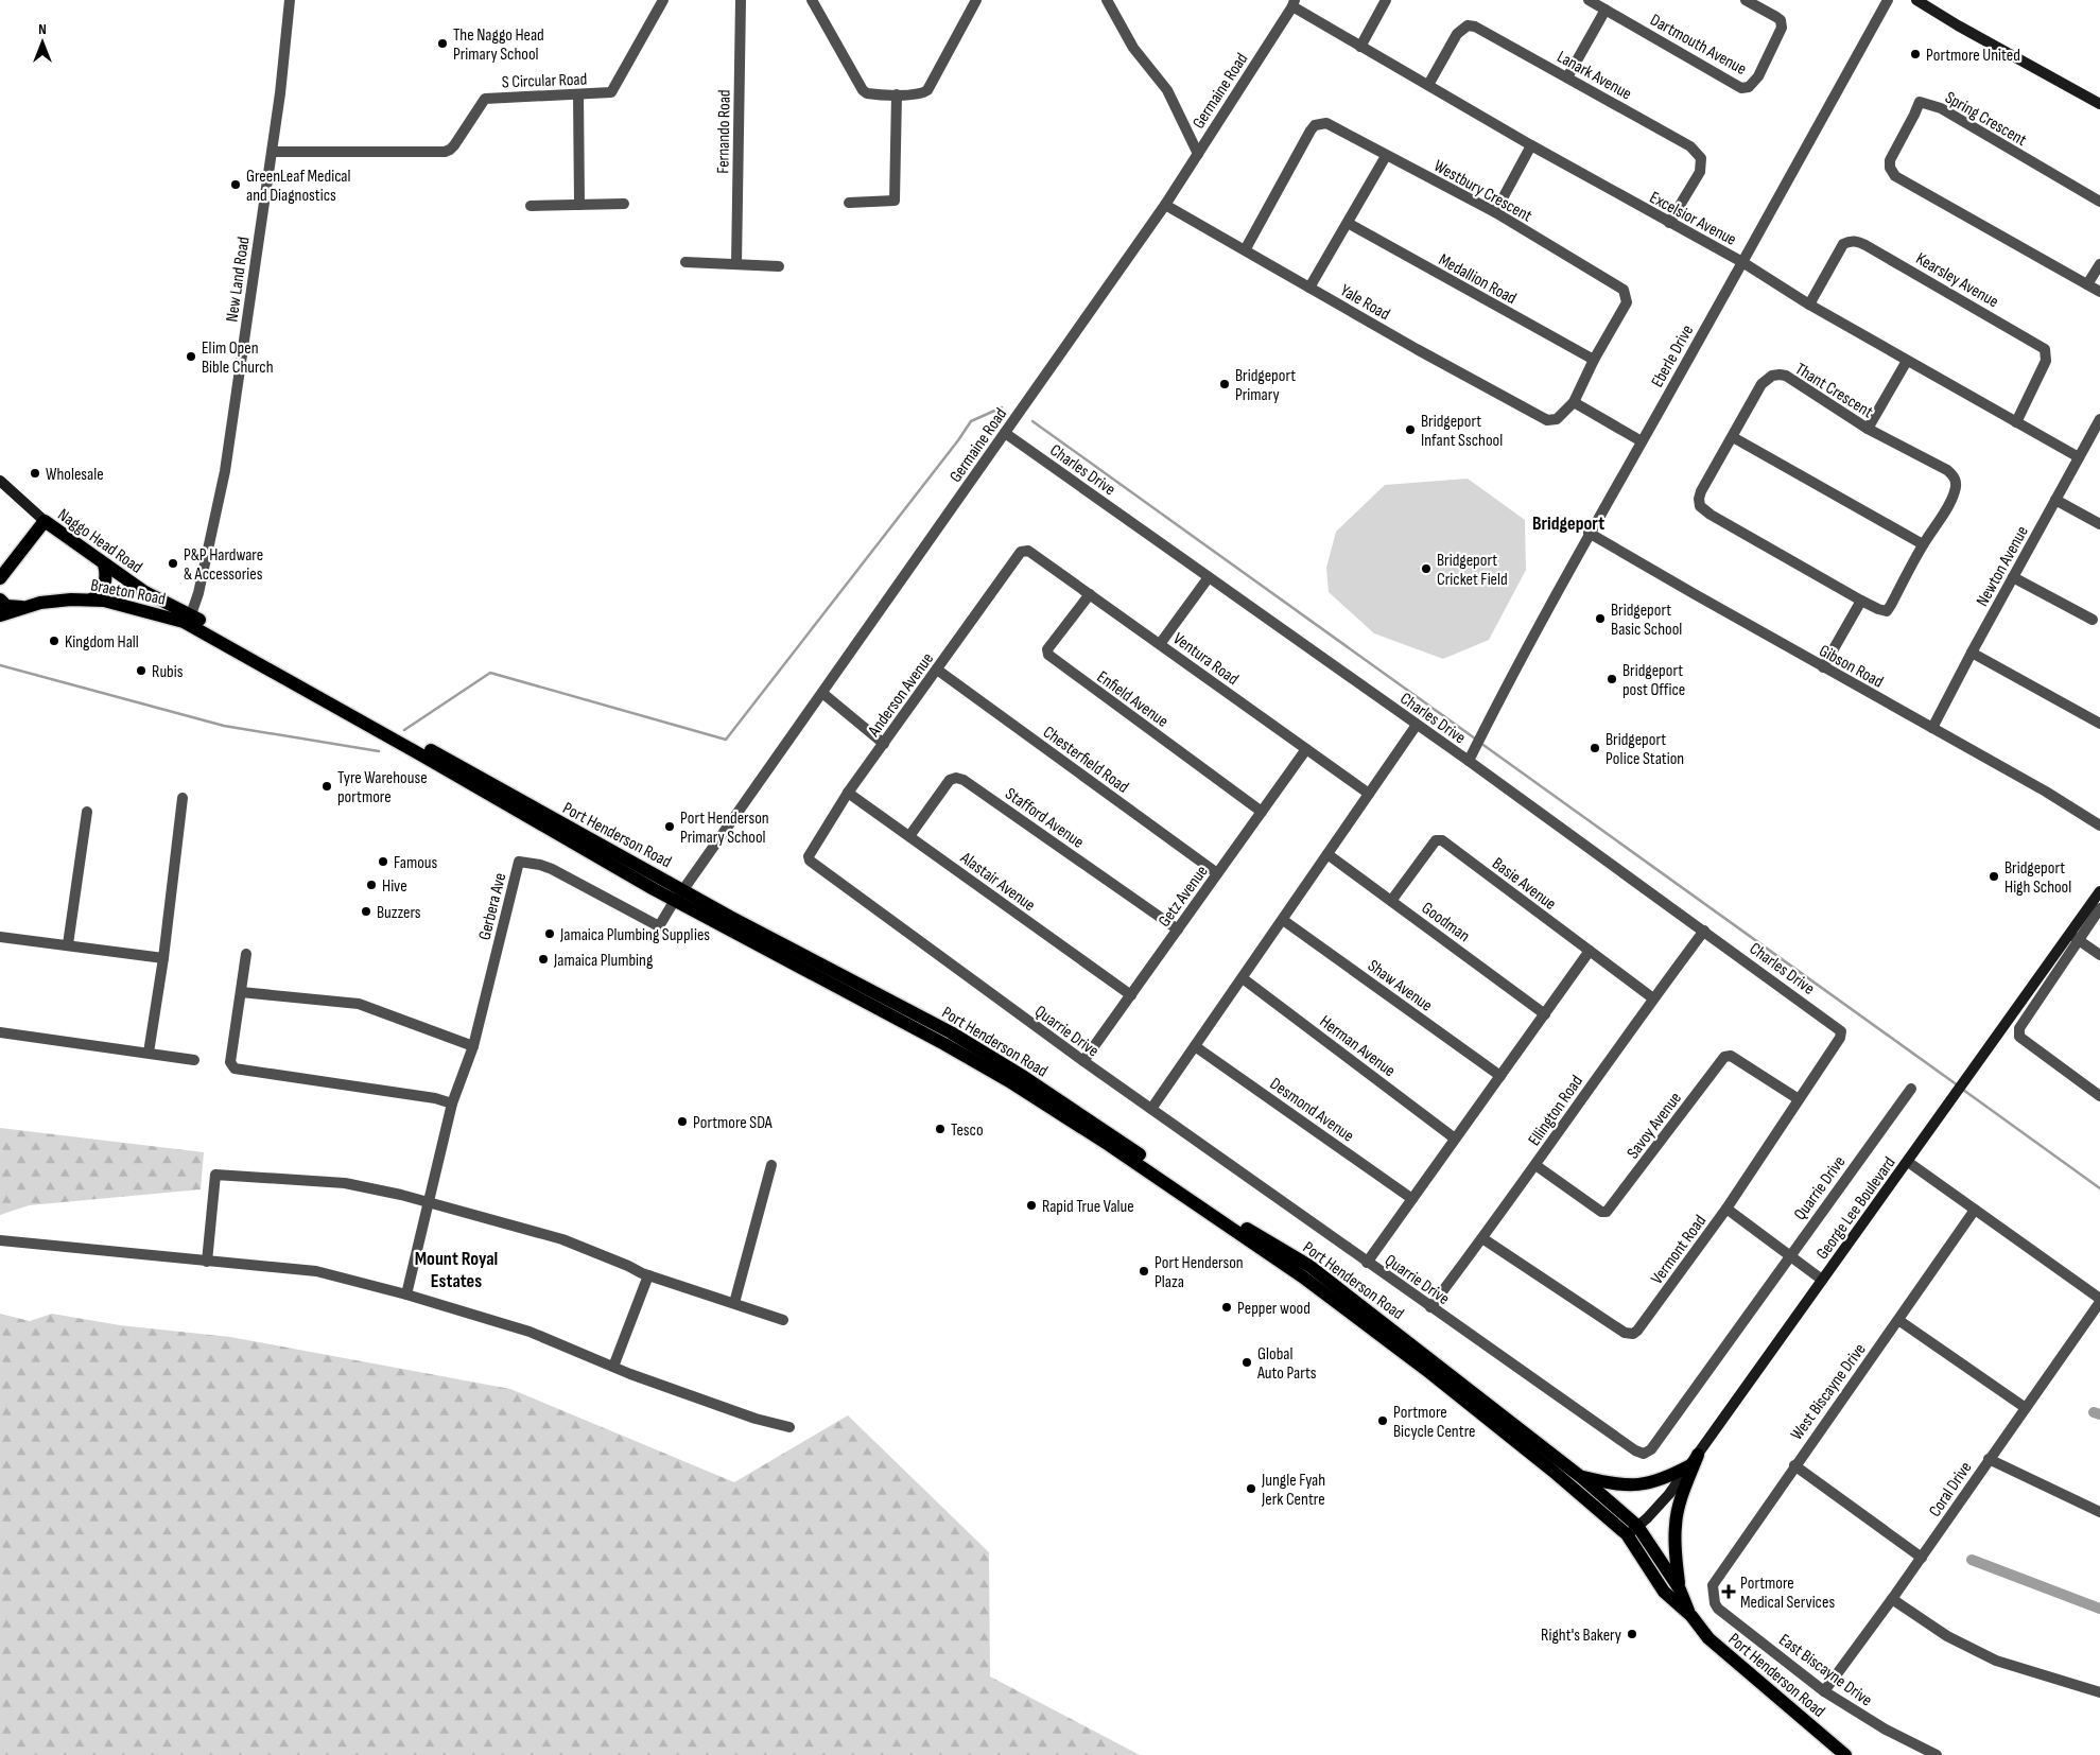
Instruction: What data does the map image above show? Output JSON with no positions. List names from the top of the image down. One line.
{"streets":{"main road":["Naggo Head Road","Braeton Road","Port Henderson Road","George Lee Boulevard"],"street":["Dartmouth Avenue","Lanark Avenue","S Circular Road","Germaine Road","Spring Crescent","Fernando Road","Westbury Crescent","Excelsior Avenue","Medallion Road","New Land Road","Kearsley Avenue","Yale Road","Eberle Drive","Thant Crescent","Charles Drive","Newton Avenue","Ventura Road","Gibson Road","Anderson Avenue","Enfield Avenue","Chesterfield Road","Stafford Avenue","Alastair Avenue","Basie Avenue","Getz Avenue","Gerbera Ave","Goodman","Shaw Avenue","Quarrie Drive","Herman Avenue","Desmond Avenue","Ellington Road","Savoy Avenue","Vermont Road","West Biscayne Drive","Coral Drive","East Biscayne Drive"]},"crossings":[["Lanark Avenue","Excelsior Avenue"],["S Circular Road","New Land Road"],["Germaine Road","Excelsior Avenue"],["Germaine Road","Yale Road"],["Germaine Road","Charles Drive"],["Germaine Road","Port Henderson Road"],["Germaine Road","Gerbera Ave"],["Westbury Crescent","Medallion Road"],["Westbury Crescent","Yale Road"],["Excelsior Avenue","Kearsley Avenue"],["Excelsior Avenue","Eberle Drive"],["Excelsior Avenue","Newton Avenue"],["New Land Road","Naggo Head Road"],["New Land Road","Braeton Road"],["New Land Road","Port Henderson Road"],["Eberle Drive","Charles Drive"],["Eberle Drive","Gibson Road"],["Charles Drive","Ellington Road"],["Charles Drive","Vermont Road"],["Naggo Head Road","Braeton Road"],["Naggo Head Road","Port Henderson Road"],["Newton Avenue","Gibson Road"],["Braeton Road","Port Henderson Road"],["Ventura Road","Anderson Avenue"],["Ventura Road","Enfield Avenue"],["Ventura Road","Getz Avenue"],["Anderson Avenue","Chesterfield Road"],["Anderson Avenue","Alastair Avenue"],["Anderson Avenue","Quarrie Drive"],["Enfield Avenue","Getz Avenue"],["Chesterfield Road","Getz Avenue"],["Stafford Avenue","Alastair Avenue"],["Stafford Avenue","Getz Avenue"],["Port Henderson Road","Gerbera Ave"],["Port Henderson Road","George Lee Boulevard"],["Alastair Avenue","Getz Avenue"],["Basie Avenue","Goodman"],["Basie Avenue","Ellington Road"],["Getz Avenue","Quarrie Drive"],["Quarrie Drive","Ellington Road"],["Ellington Road","Savoy Avenue"],["Ellington Road","Vermont Road"],["Savoy Avenue","Vermont Road"],["West Biscayne Drive","East Biscayne Drive"],["Coral Drive","East Biscayne Drive"]],"districts":["Bridgeport","Mount Royal Estates"],"places":{"other":["The Naggo Head Primary School","Portmore United","GreenLeaf Medical and Diagnostics","Elim Open Bible Church","Bridgeport Primary","Bridgeport Infant Sschool","Wholesale","P&P Hardware & Accessories","Bridgeport Cricket Field","Bridgeport Basic School","Kingdom Hall","Rubis","Bridgeport post Office","Bridgeport Police Station","Tyre Warehouse portmore","Port Henderson Primary School","Famous","Bridgeport High School","Hive","Buzzers","Jamaica Plumbing Supplies","Jamaica Plumbing","Portmore SDA","Tesco","Rapid True Value","Port Henderson Plaza","Pepper wood","Global Auto Parts","Portmore Bicycle Centre","Jungle Fyah Jerk Centre","Right's Bakery"],"health":["Portmore Medical Services"]},"north":"top"}
